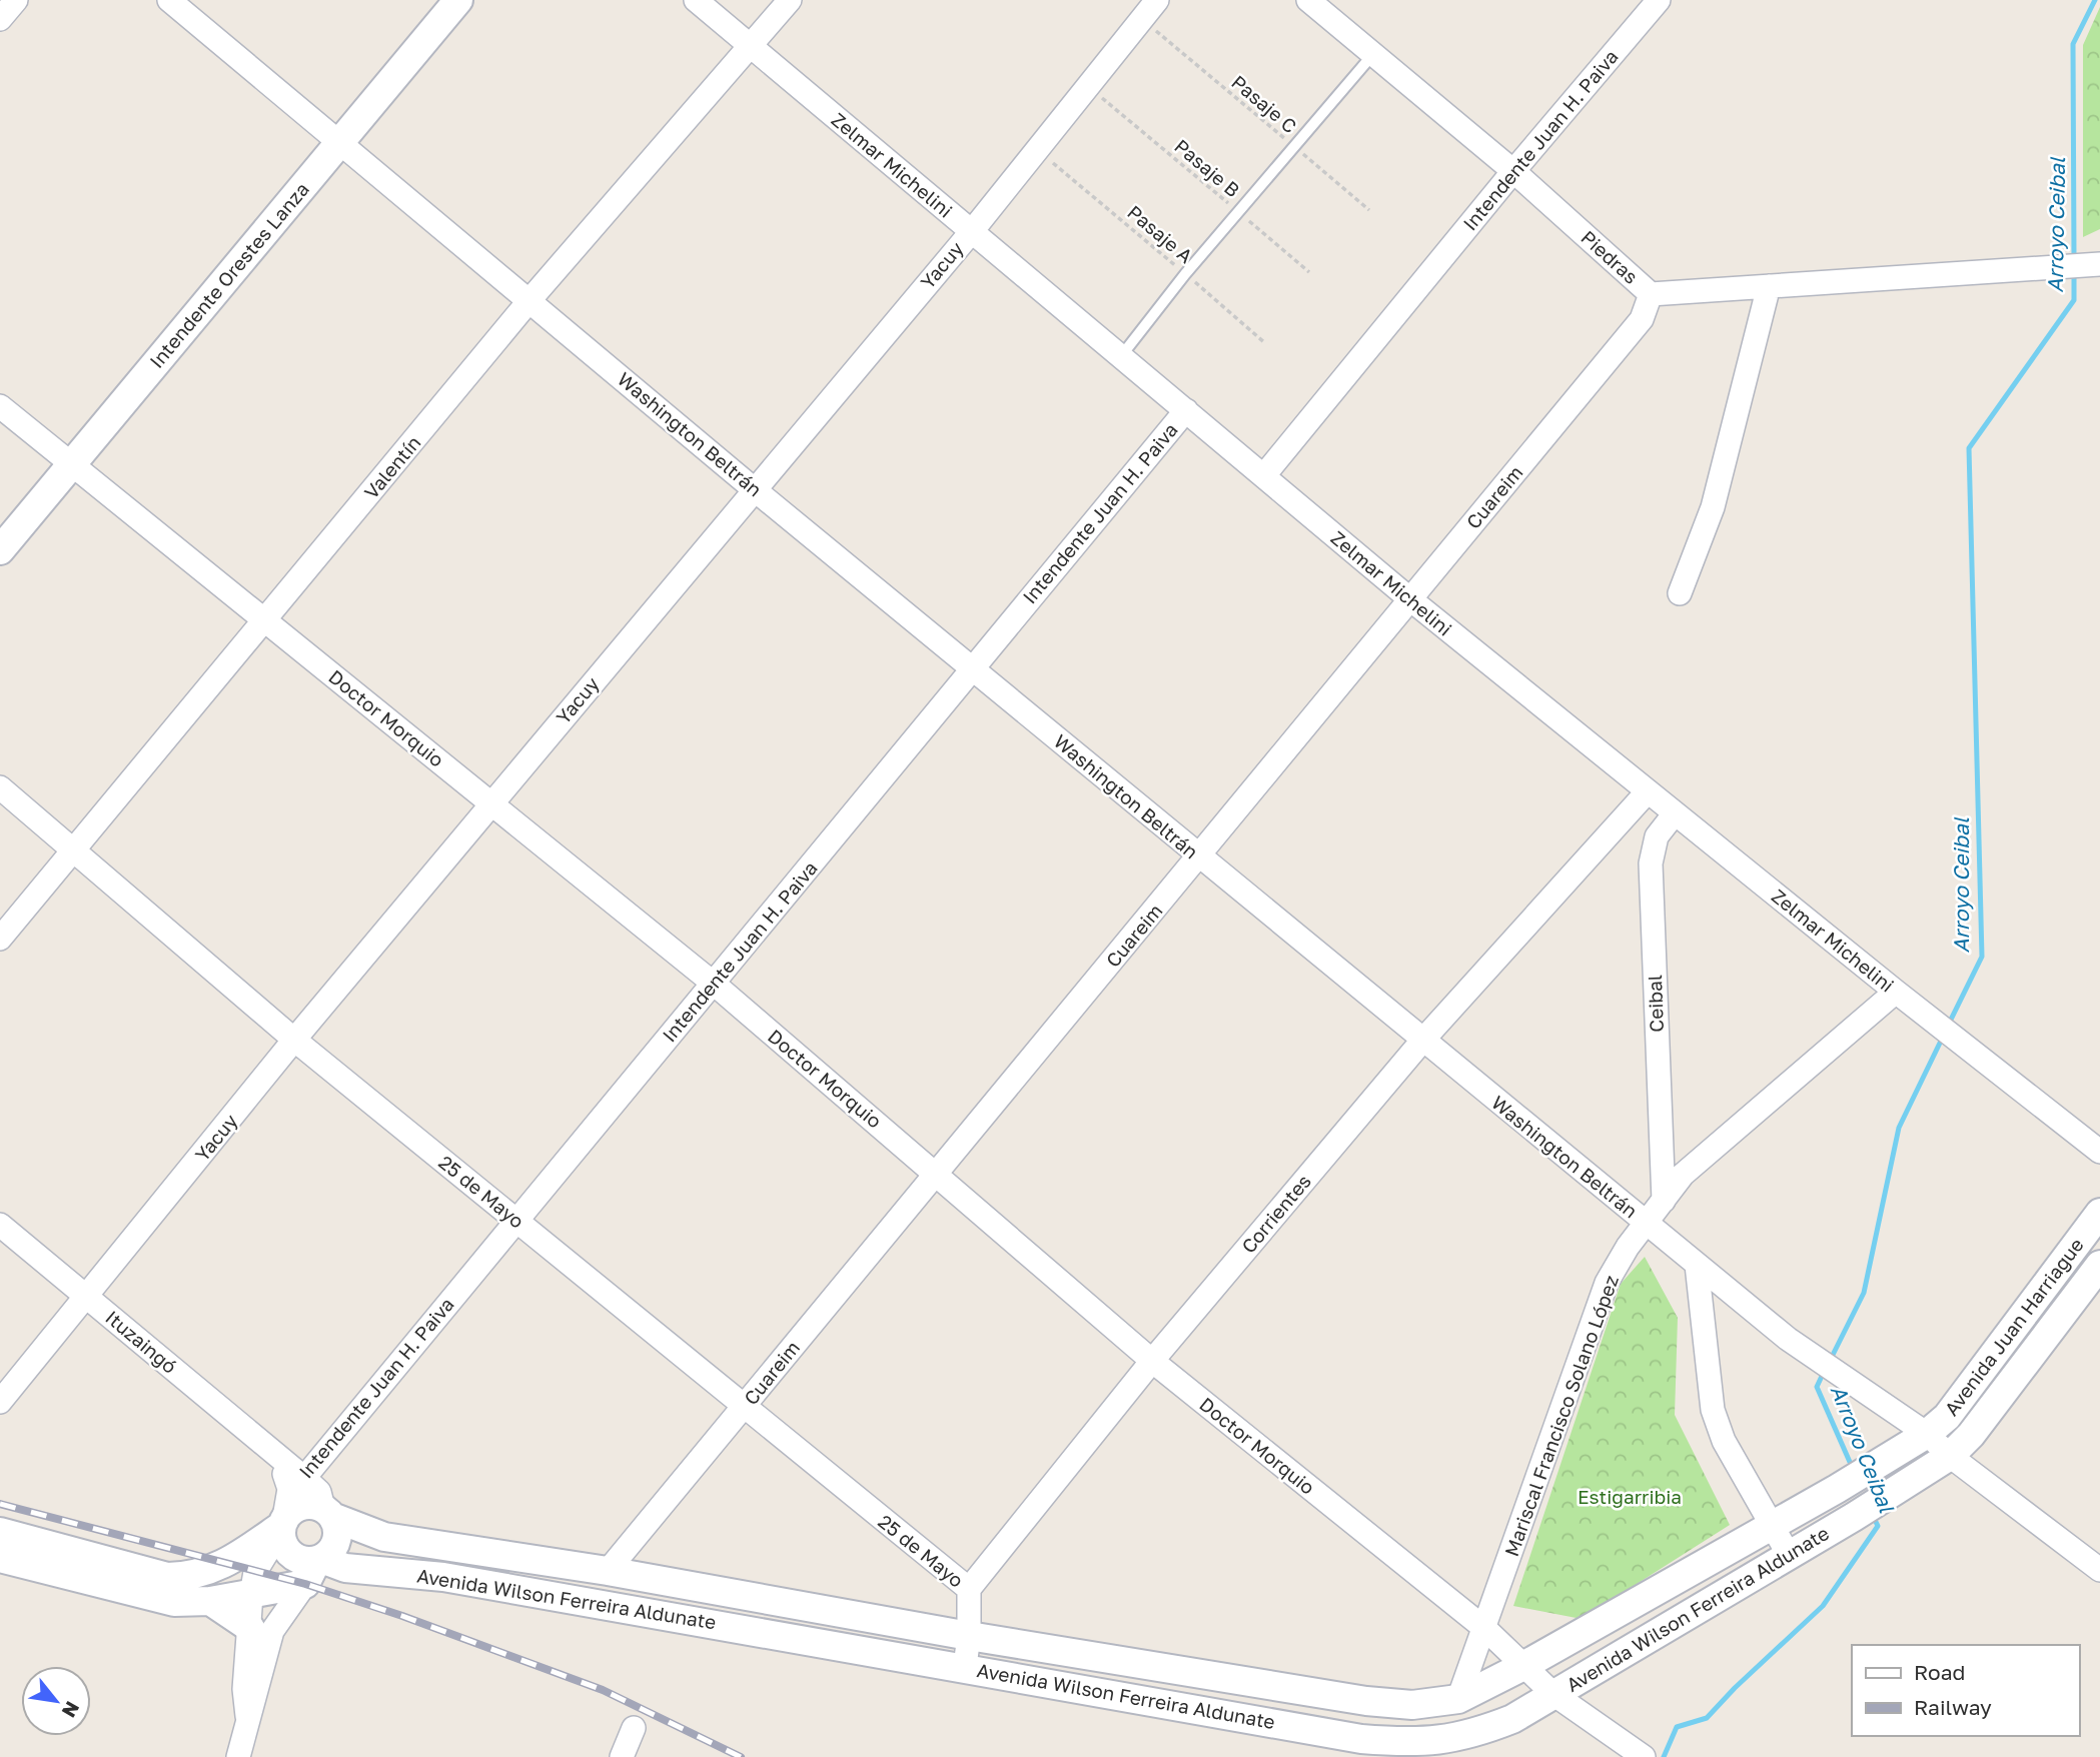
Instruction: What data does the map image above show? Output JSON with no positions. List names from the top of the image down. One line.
{"streets":{"street":["Intendente Juan H. Paiva","Zelmar Michelini","Piedras","Yacuy","Intendente Orestes Lanza","Washington Beltrán","Valentín","Cuareim","Doctor Morquio","Ceibal","25 de Mayo","Corrientes","Avenida Juan Harriague","Ituzaingó","Mariscal Francisco Solano López","Avenida Wilson Ferreira Aldunate"],"path":["Pasaje C","Pasaje B","Pasaje A"]},"crossings":[["Pasaje C","Yacuy"],["Intendente Juan H. Paiva","Zelmar Michelini"],["Intendente Juan H. Paiva","Piedras"],["Intendente Juan H. Paiva","Washington Beltrán"],["Intendente Juan H. Paiva","Doctor Morquio"],["Intendente Juan H. Paiva","25 de Mayo"],["Intendente Juan H. Paiva","Ituzaingó"],["Zelmar Michelini","Yacuy"],["Zelmar Michelini","Valentín"],["Zelmar Michelini","Cuareim"],["Zelmar Michelini","Ceibal"],["Zelmar Michelini","Corrientes"],["Zelmar Michelini","Mariscal Francisco Solano López"],["Pasaje B","Yacuy"],["Pasaje A","Yacuy"],["Piedras","Cuareim"],["Yacuy","Washington Beltrán"],["Yacuy","Doctor Morquio"],["Yacuy","25 de Mayo"],["Yacuy","Ituzaingó"],["Intendente Orestes Lanza","Washington Beltrán"],["Intendente Orestes Lanza","Doctor Morquio"],["Washington Beltrán","Valentín"],["Washington Beltrán","Cuareim"],["Washington Beltrán","Corrientes"],["Washington Beltrán","Avenida Juan Harriague"],["Washington Beltrán","Mariscal Francisco Solano López"],["Valentín","Doctor Morquio"],["Valentín","25 de Mayo"],["Cuareim","Doctor Morquio"],["Cuareim","25 de Mayo"],["Cuareim","Avenida Wilson Ferreira Aldunate"],["Doctor Morquio","Corrientes"],["Doctor Morquio","Mariscal Francisco Solano López"],["Doctor Morquio","Avenida Wilson Ferreira Aldunate"],["Ceibal","Mariscal Francisco Solano López"],["25 de Mayo","Corrientes"],["Avenida Juan Harriague","Avenida Wilson Ferreira Aldunate"],["Ituzaingó","Avenida Wilson Ferreira Aldunate"],["Mariscal Francisco Solano López","Avenida Wilson Ferreira Aldunate"]],"water":["Arroyo Ceibal"],"parks":["Estigarribia"],"legend":["Road","Railway"],"north":"bottom right"}
